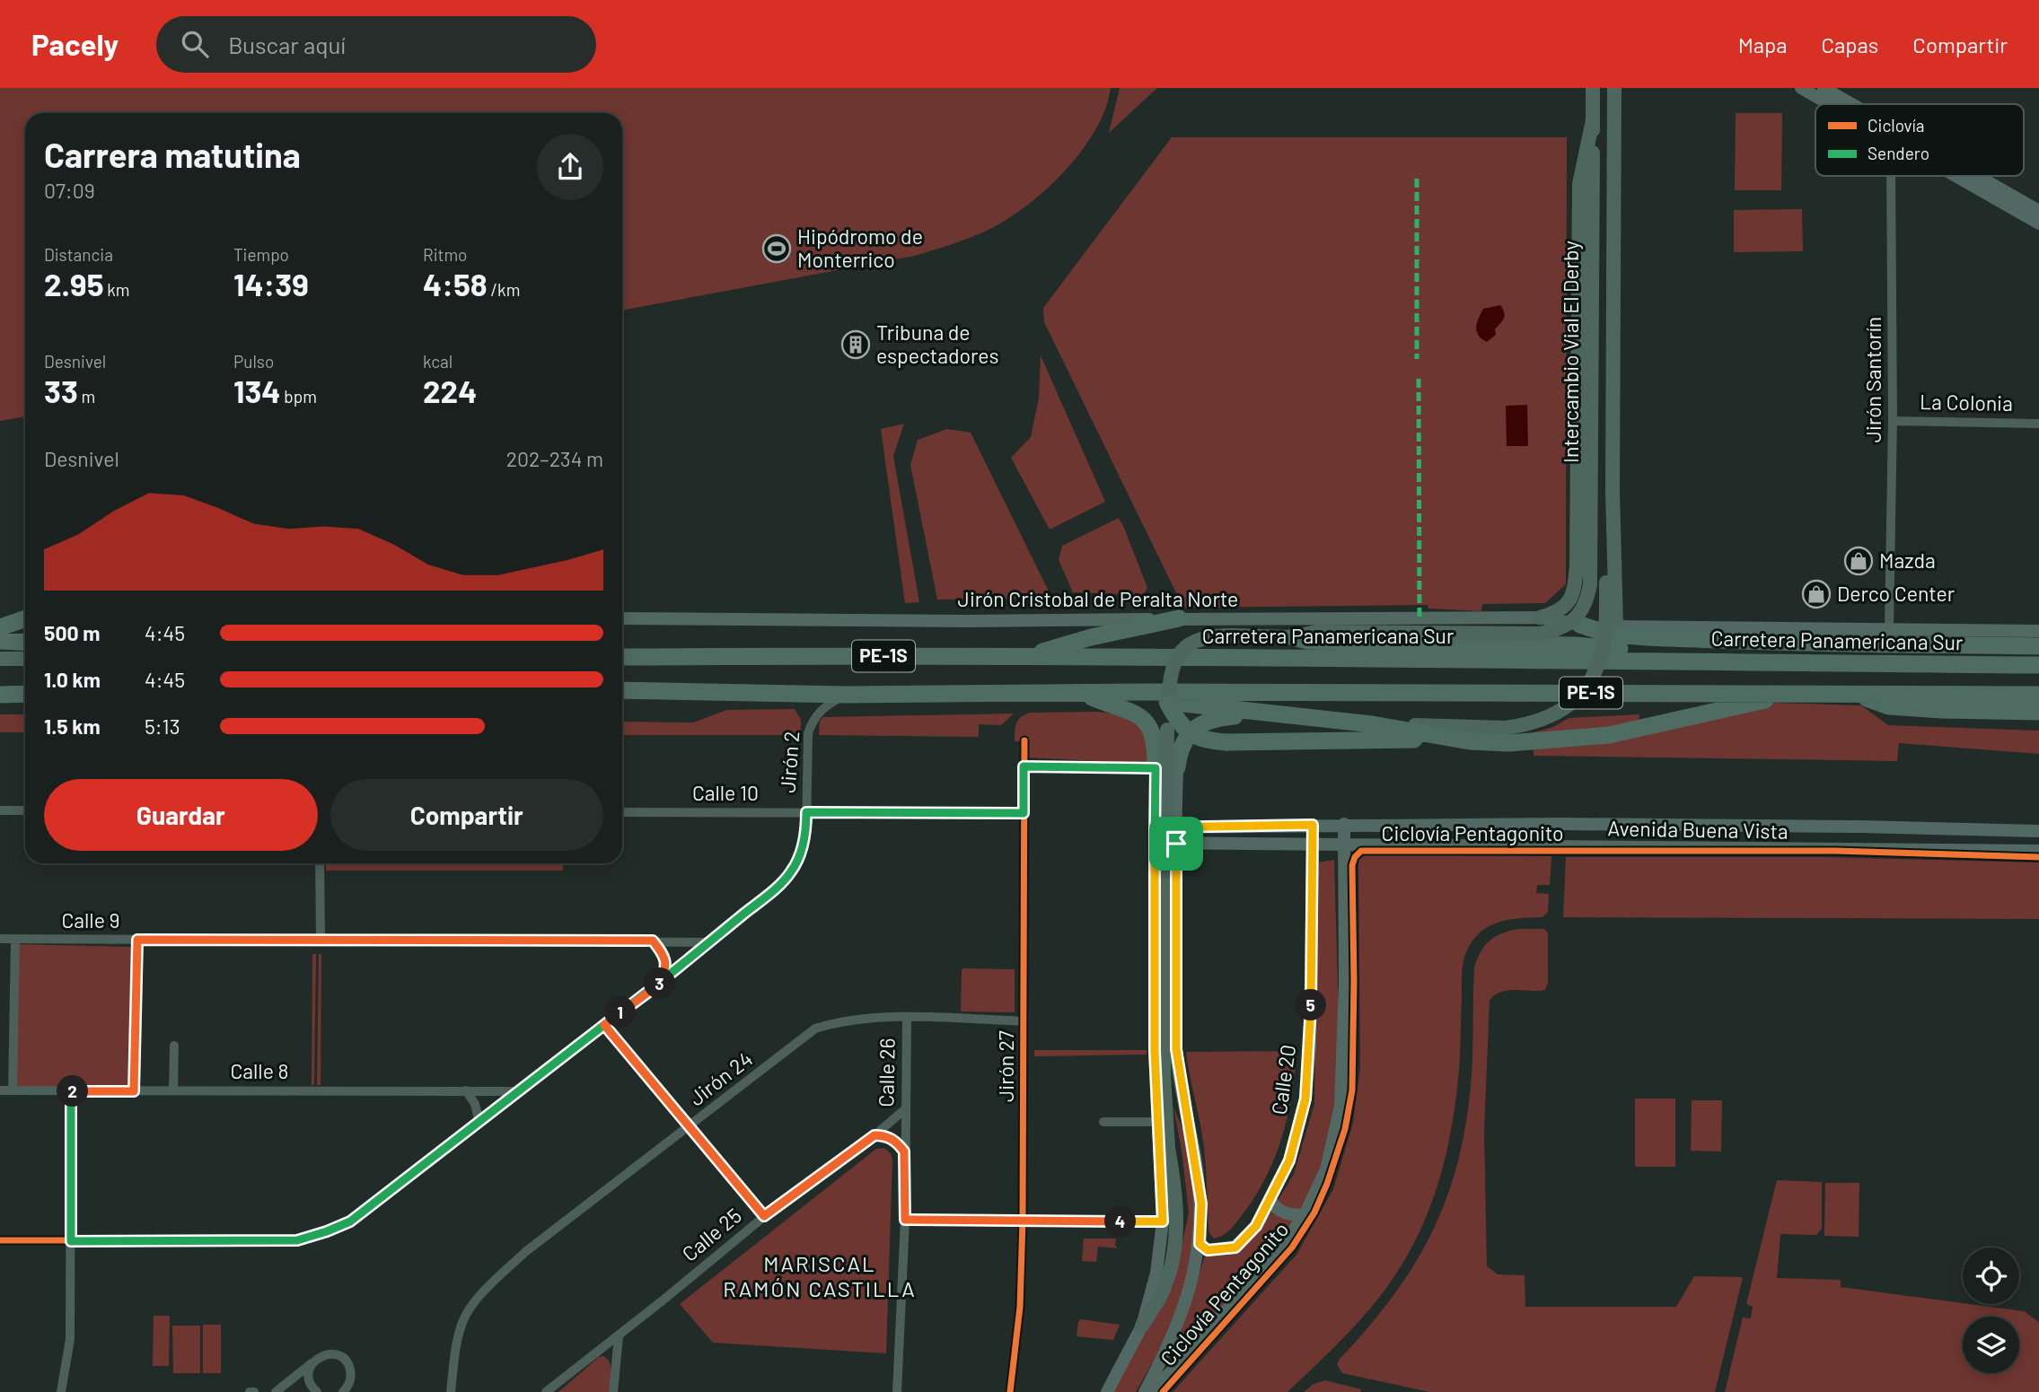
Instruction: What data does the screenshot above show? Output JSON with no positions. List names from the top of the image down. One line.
{"streets":{"highway":["Carretera Panamericana Sur","PE-1S"],"main road":["Intercambio Vial El Derby","Jirón Cristobal de Peralta Norte","Avenida Buena Vista","Calle 20"],"street":["Jirón Santorín","La Colonia","Jirón 2","Calle 10","Calle 9","Jirón 27","Calle 8","Calle 26","Jirón 24","Calle 25"],"cycle path":["Ciclovía Pentagonito"]},"crossings":[["Jirón Santorín","La Colonia"],["Jirón Santorín","Jirón Cristobal de Peralta Norte"],["PE-1S","Jirón 2"],["Jirón 2","Calle 10"],["Jirón 2","Calle 9"],["Jirón 2","Calle 8"],["Calle 10","Jirón 27"],["Avenida Buena Vista","Calle 20"],["Jirón 27","Jirón 24"],["Calle 26","Jirón 24"],["Calle 26","Calle 25"]],"districts":["MARISCAL RAMÓN CASTILLA"],"places":{"sports":["Hipódromo de Monterrico"],"building":["Tribuna de espectadores"],"shop":["Mazda","Derco Center"]},"legend":["Ciclovía","Sendero"],"page":{"header":"Pacely","search":"Buscar aquí","nav":["Mapa","Capas","Compartir"],"heading":["Carrera matutina","07:09"],"stats":[["Distancia","2.95 km"],["Tiempo","14:39"],["Ritmo","4:58 /km"],["Desnivel","33 m"],["Pulso","134 bpm"],["kcal","224"]],"chart":["Desnivel","202–234 m"],"list":[{"name":"500 m","note":"4:45"},{"name":"1.0 km","note":"4:45"},{"name":"1.5 km","note":"5:13"}],"buttons":["Guardar","Compartir"],"pins":["3","5","1","2","4"]}}
